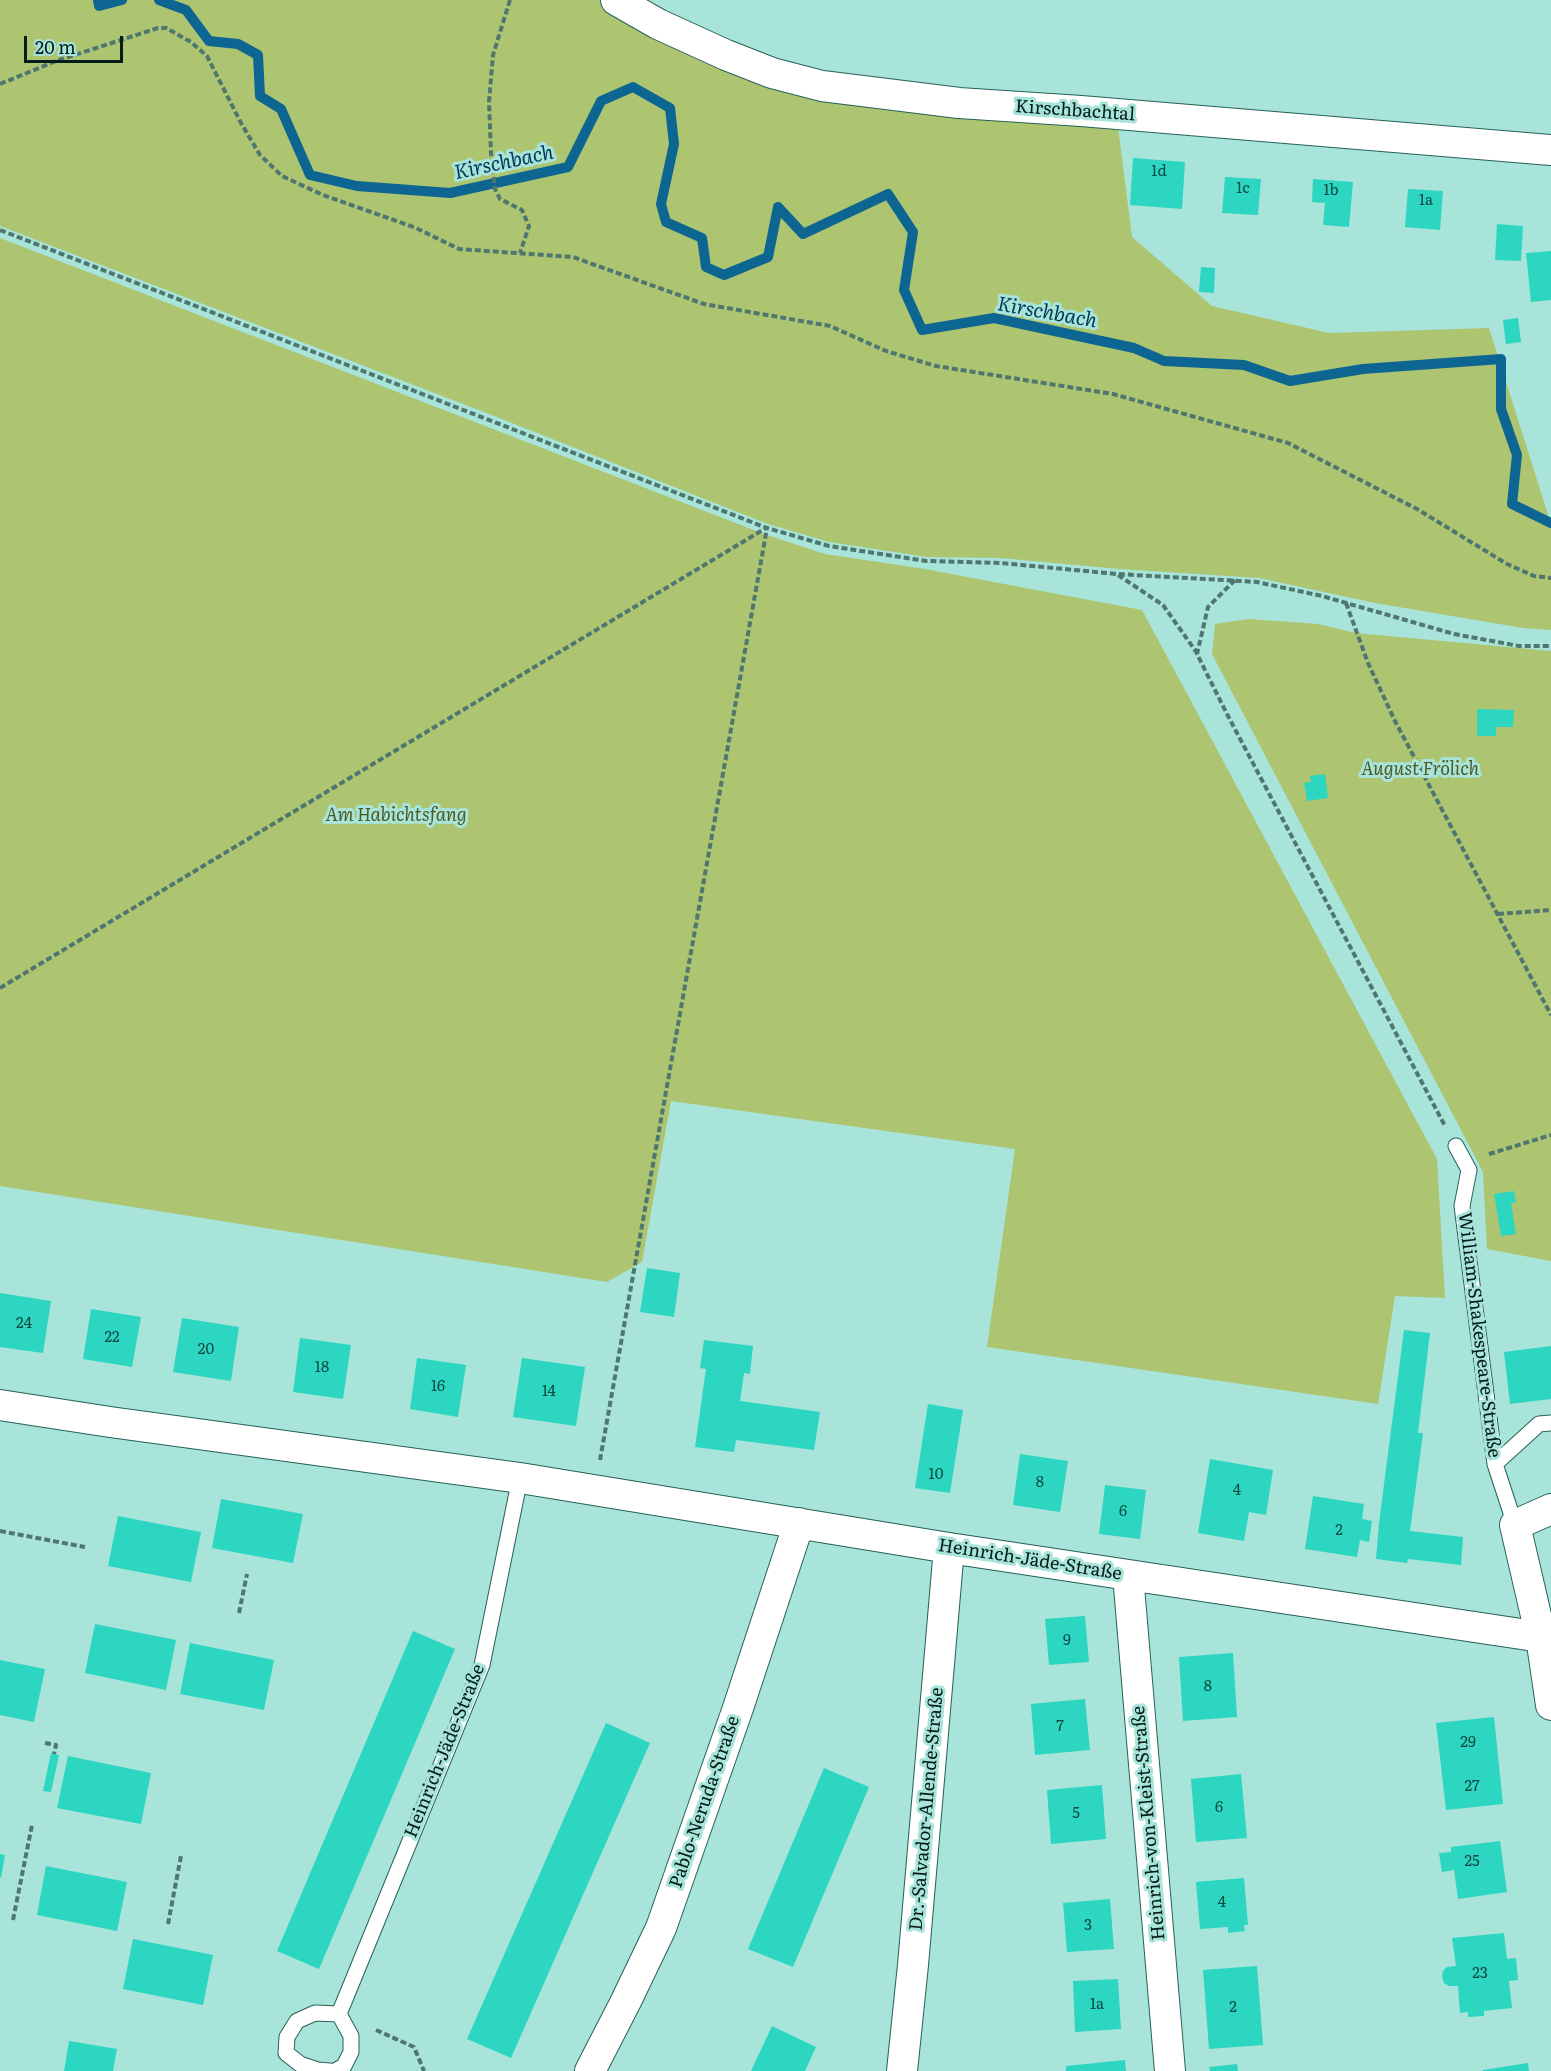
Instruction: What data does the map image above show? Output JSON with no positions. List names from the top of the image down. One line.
{"streets":{"street":["Kirschbachtal","William-Shakespeare-Straße","Heinrich-Jäde-Straße","Pablo-Neruda-Straße","Dr.-Salvador-Allende-Straße","Heinrich-von-Kleist-Straße"]},"crossings":[["William-Shakespeare-Straße","Heinrich-Jäde-Straße"],["Heinrich-Jäde-Straße","Pablo-Neruda-Straße"],["Heinrich-Jäde-Straße","Dr.-Salvador-Allende-Straße"],["Heinrich-Jäde-Straße","Heinrich-von-Kleist-Straße"]],"water":["Kirschbach"],"parks":["August Frölich","Am Habichtsfang"],"house_numbers":["1d","1c","1b","1a","24","22","20","18","16","14","10","8","4","6","2","9","8","7","29","27","6","5","25","4","3","23","1a","2"],"scale_bar":"20 m"}
